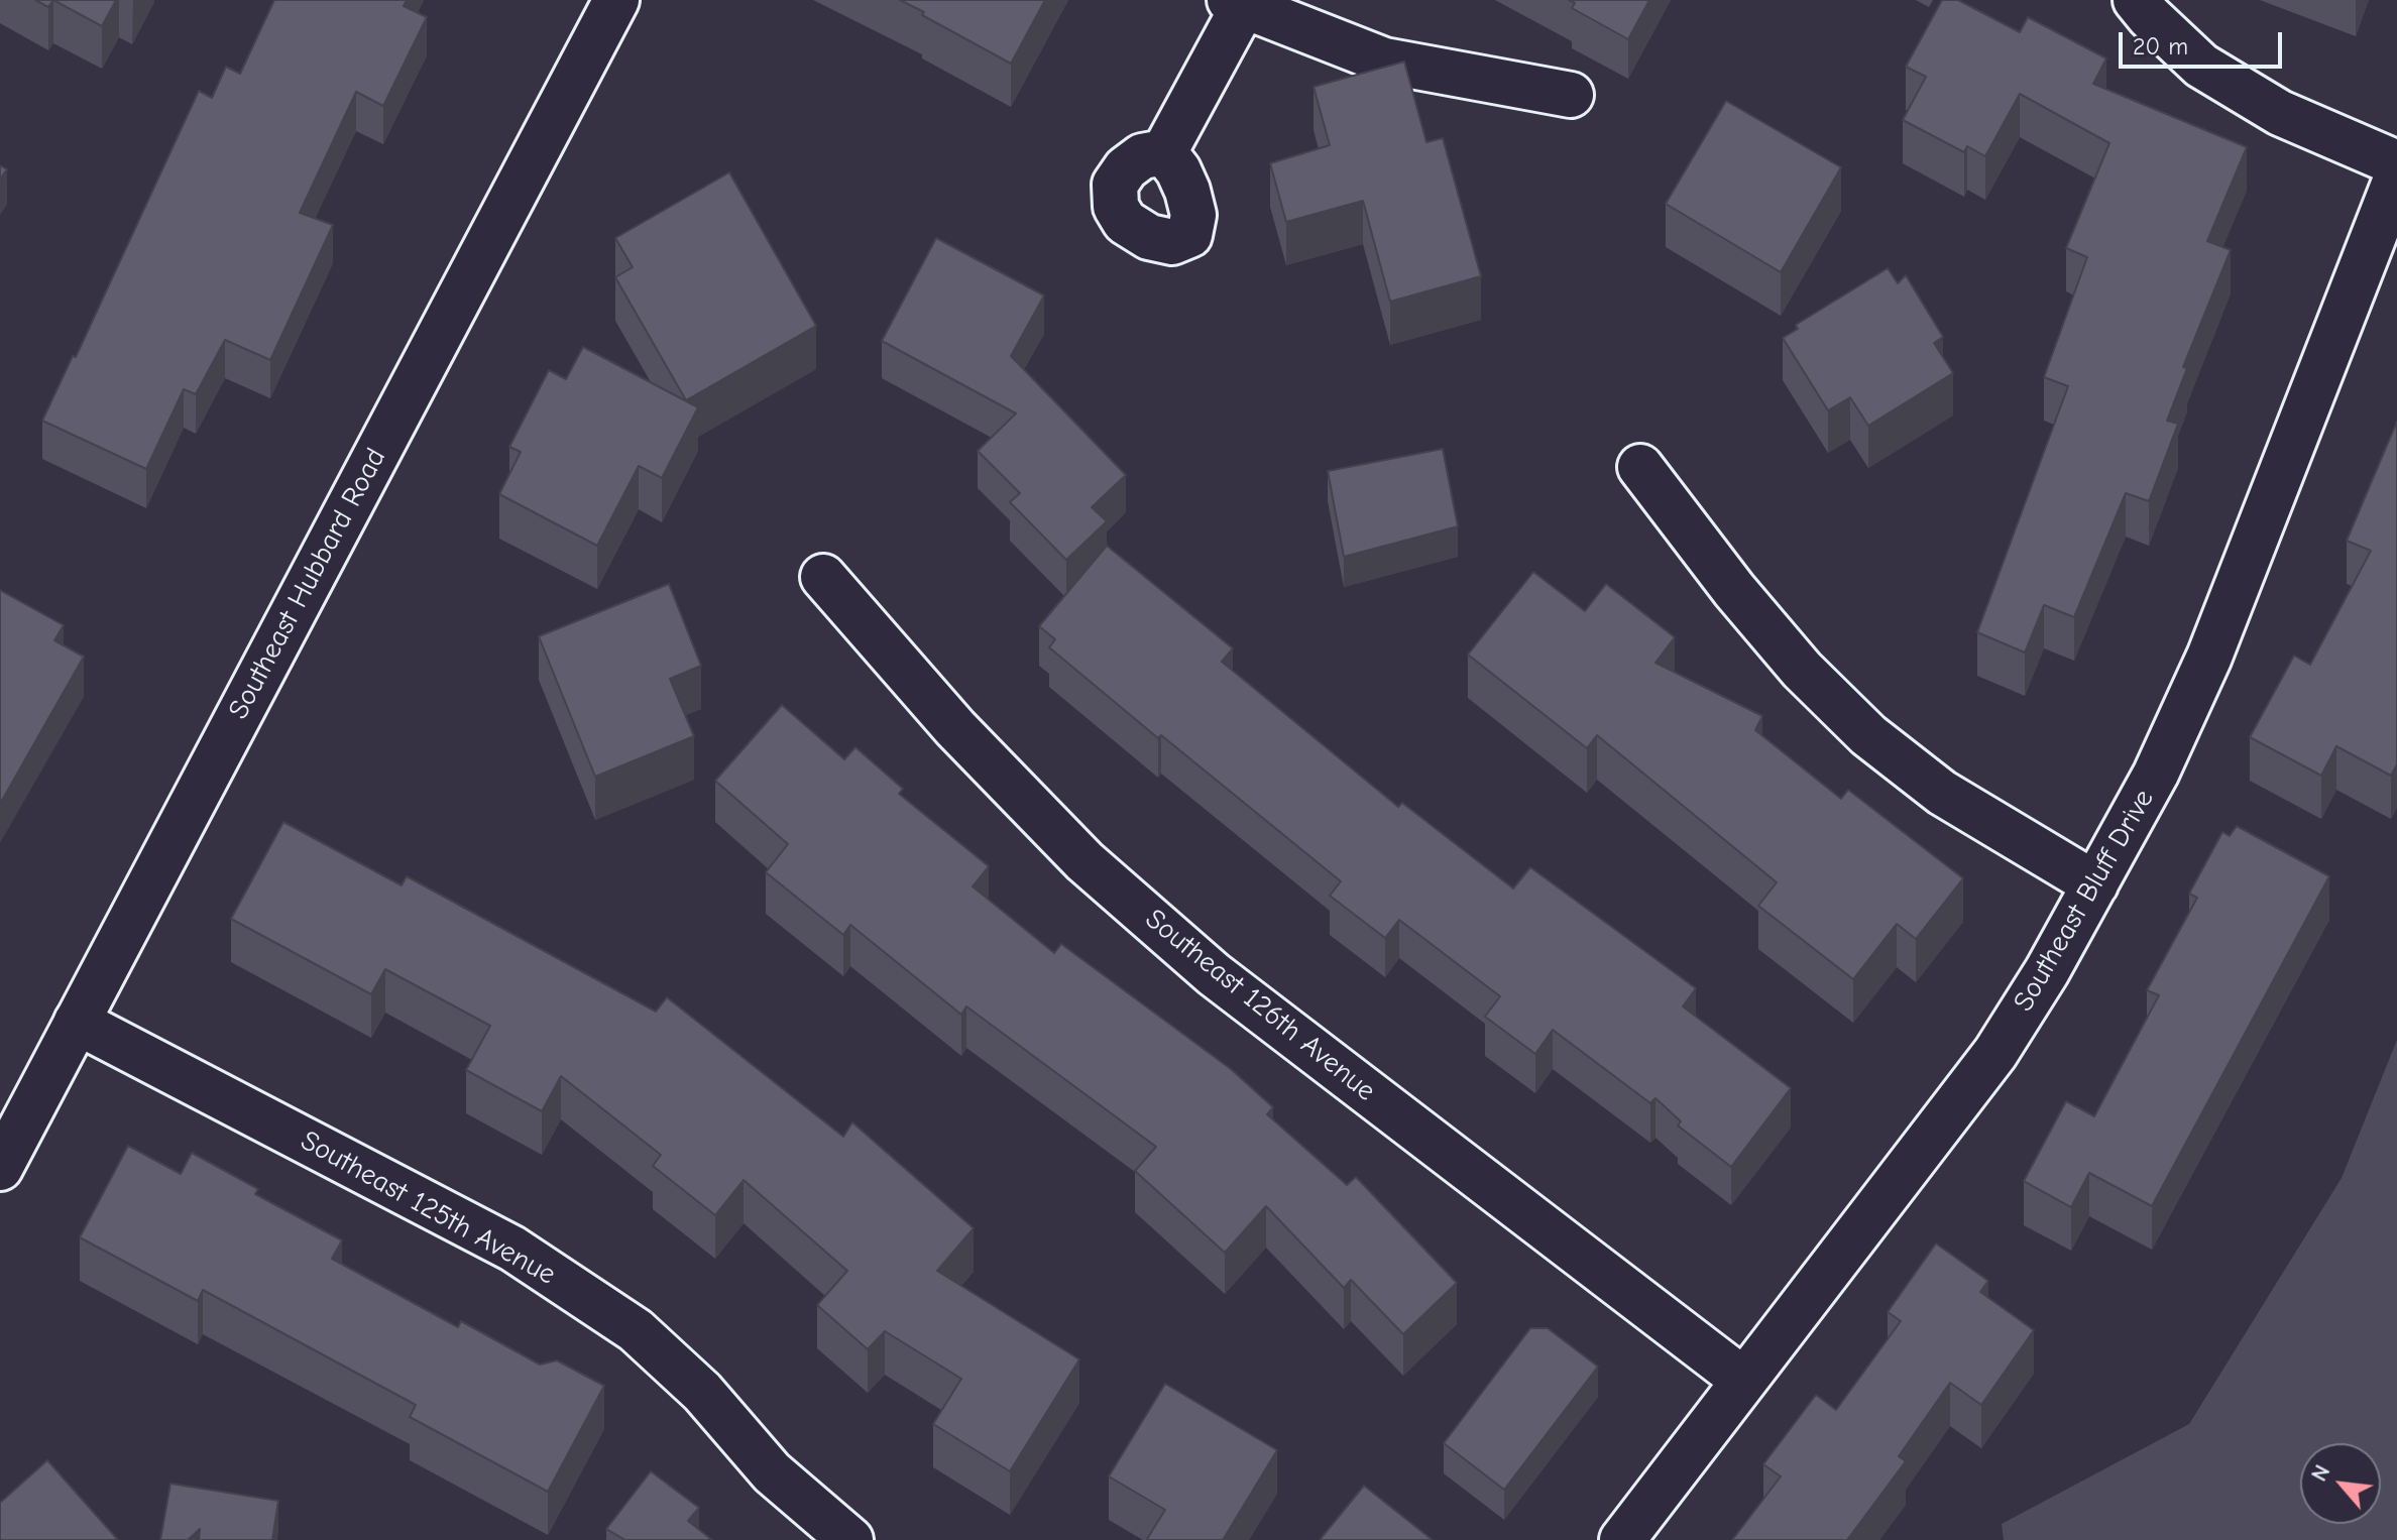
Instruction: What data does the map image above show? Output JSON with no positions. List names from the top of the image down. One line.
{"streets":{"street":["Southeast Hubbard Road","Southeast Bluff Drive","Southeast 126th Avenue","Southeast 125th Avenue"]},"crossings":[["Southeast Hubbard Road","Southeast 125th Avenue"],["Southeast Bluff Drive","Southeast 126th Avenue"]],"scale_bar":"20 m","north":"top left"}
